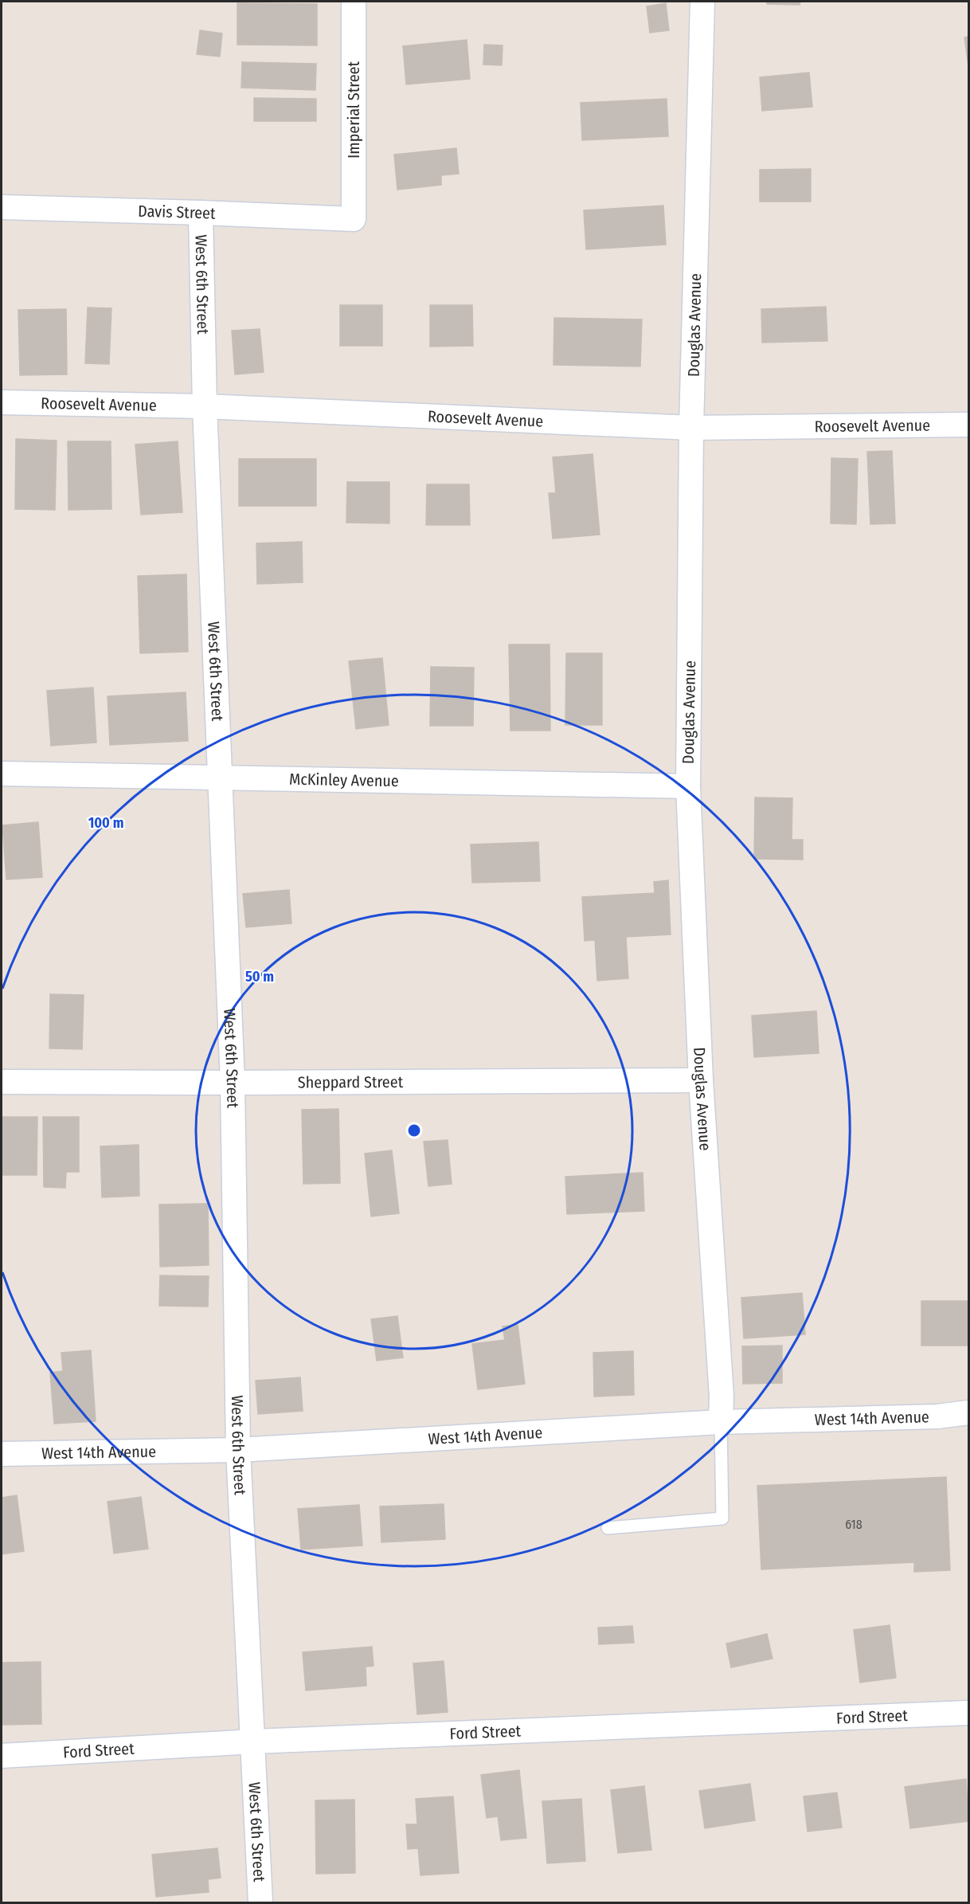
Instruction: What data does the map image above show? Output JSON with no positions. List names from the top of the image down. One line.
{"streets":{"street":["Imperial Street","Davis Street","West 6th Street","Douglas Avenue","Roosevelt Avenue","McKinley Avenue","Sheppard Street","West 14th Avenue","Ford Street"]},"crossings":[["Imperial Street","Davis Street"],["Davis Street","West 6th Street"],["West 6th Street","Roosevelt Avenue"],["West 6th Street","McKinley Avenue"],["West 6th Street","Sheppard Street"],["West 6th Street","West 14th Avenue"],["West 6th Street","Ford Street"],["Douglas Avenue","Roosevelt Avenue"],["Douglas Avenue","McKinley Avenue"],["Douglas Avenue","Sheppard Street"],["Douglas Avenue","West 14th Avenue"]],"house_numbers":["618"],"rings":["100 m","50 m"]}
